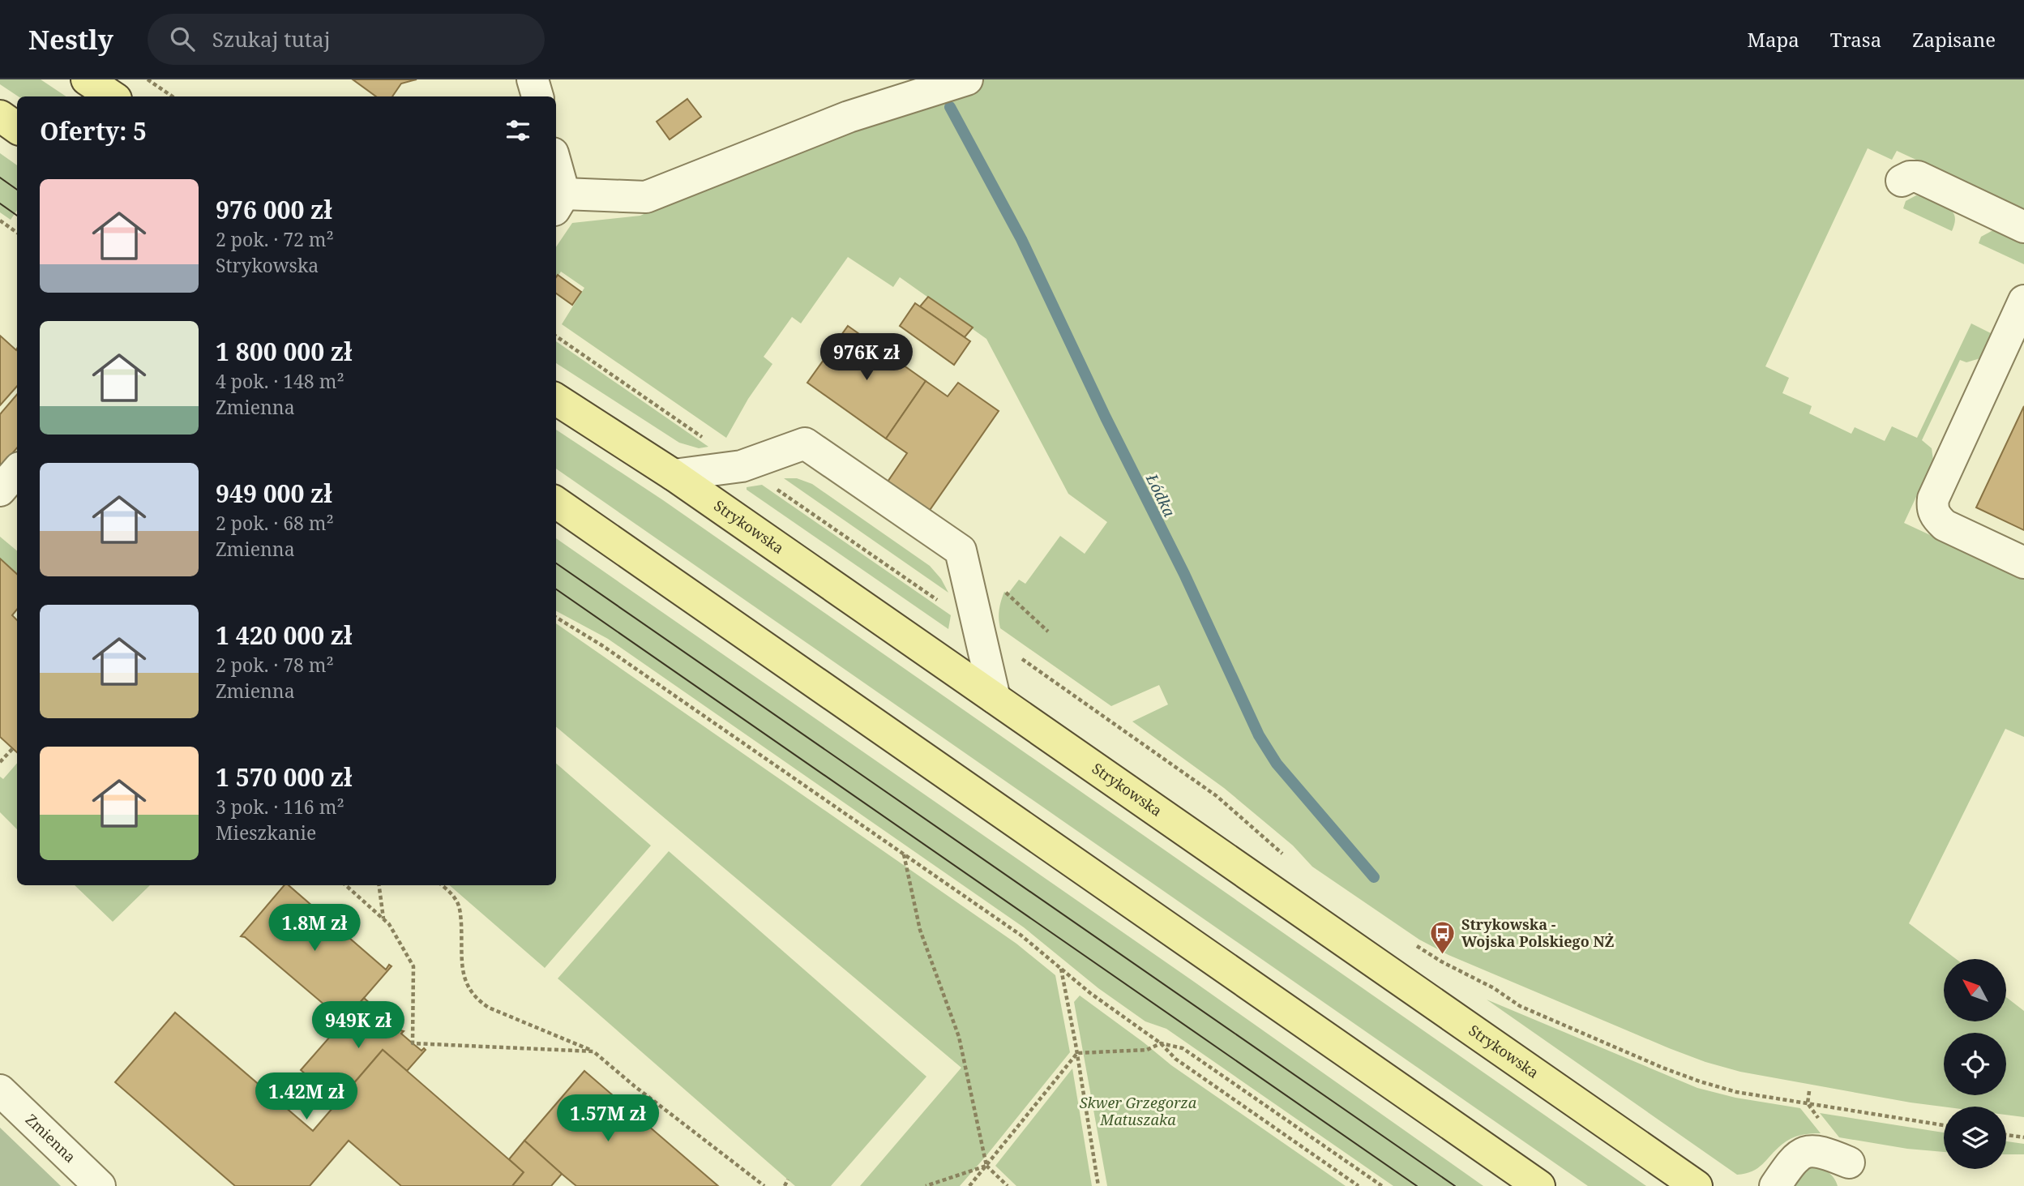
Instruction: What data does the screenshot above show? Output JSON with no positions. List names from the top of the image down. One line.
{"streets":{"main road":["Strykowska"],"street":["Zmienna"]},"water":["Łódka"],"parks":["Skwer Grzegorza Matuszaka"],"places":{"bus stop":["Strykowska - Wojska Polskiego NŻ"]},"north":"top left","page":{"header":"Nestly","search":"Szukaj tutaj","nav":["Mapa","Trasa","Zapisane"],"heading":"Oferty: 5","list":[{"name":"976 000 zł","note":"2 pok. · 72 m² · Strykowska"},{"name":"1 800 000 zł","note":"4 pok. · 148 m² · Zmienna"},{"name":"949 000 zł","note":"2 pok. · 68 m² · Zmienna"},{"name":"1 420 000 zł","note":"2 pok. · 78 m² · Zmienna"},{"name":"1 570 000 zł","note":"3 pok. · 116 m² · Mieszkanie"}],"price":["976K zł","1.8M zł","949K zł","1.42M zł","1.57M zł"]}}
